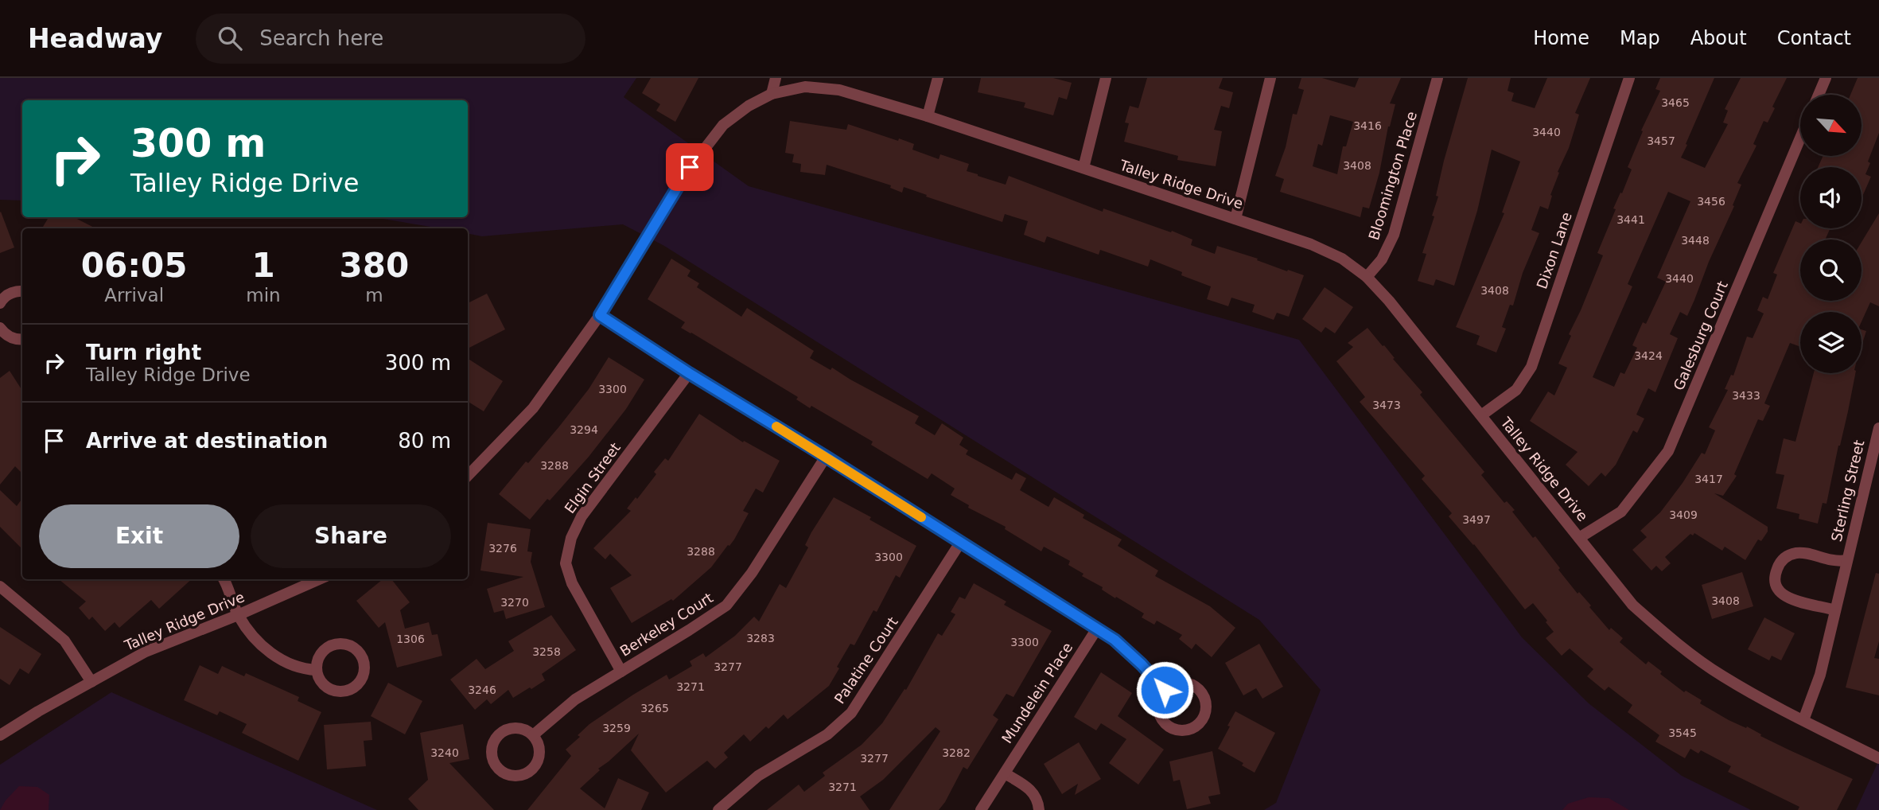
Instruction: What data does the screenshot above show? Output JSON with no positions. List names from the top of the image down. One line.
{"streets":{"street":["Bloomington Place","Talley Ridge Drive","Dixon Lane","Galesburg Court","Elgin Street","Sterling Street","Berkeley Court","Palatine Court","Mundelein Place"]},"crossings":[["Bloomington Place","Talley Ridge Drive"],["Talley Ridge Drive","Dixon Lane"],["Talley Ridge Drive","Galesburg Court"],["Talley Ridge Drive","Sterling Street"],["Elgin Street","Berkeley Court"]],"house_numbers":["3465","3416","3440","3457","3408","3456","3441","3448","3440","3408","3424","3300","3433","3473","3294","3288","3417","3409","3497","3276","3288","3300","3408","3270","3283","1306","3300","3258","3277","3271","3246","3265","3259","3545","3240","3282","3277","3271"],"north":"bottom right","page":{"header":"Headway","search":"Search here","nav":["Home","Map","About","Contact"],"turn":["300 m","Talley Ridge Drive"],"eta":["06:05","Arrival","1","min","380","m"],"list":[{"name":"Turn right","note":"Talley Ridge Drive","value":"300 m"},{"name":"Arrive at destination","value":"80 m"}],"buttons":["Exit","Share"]}}
